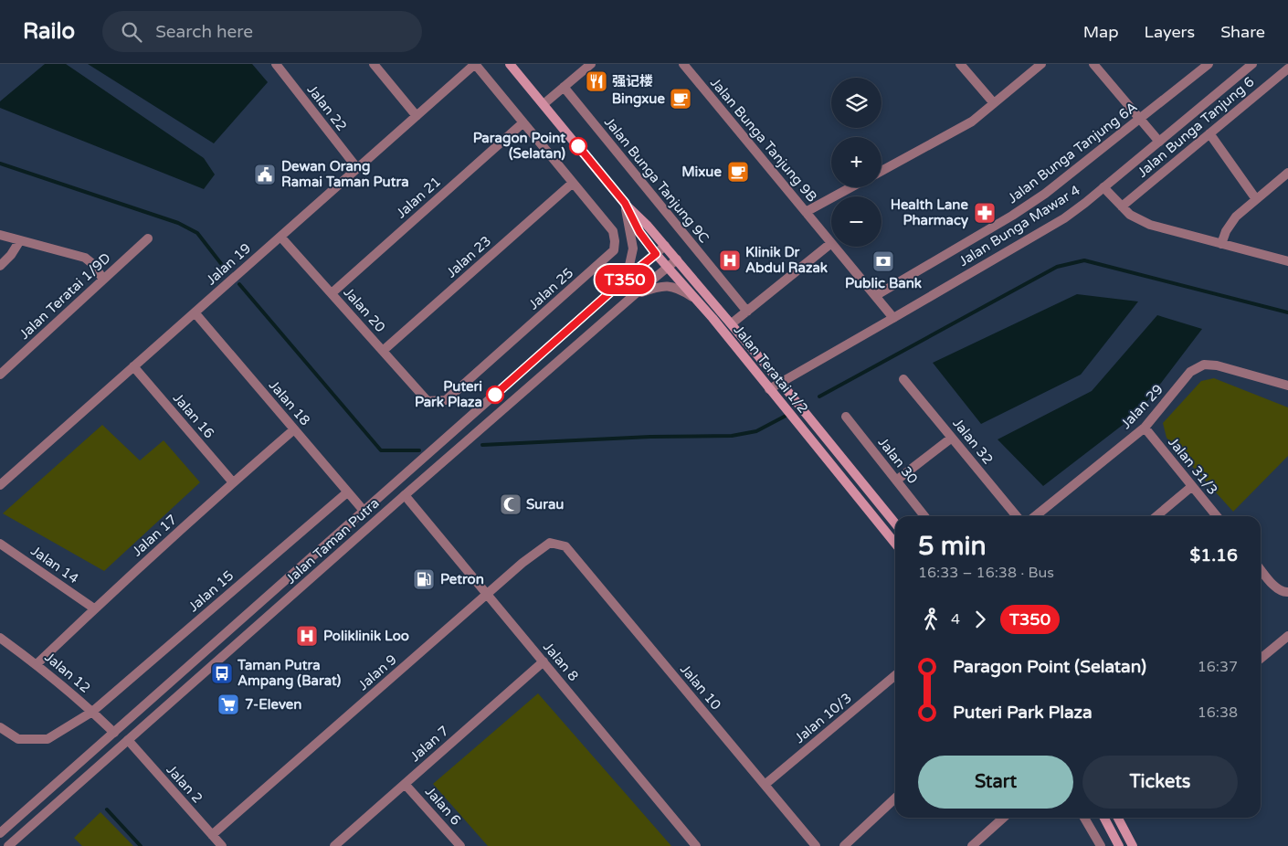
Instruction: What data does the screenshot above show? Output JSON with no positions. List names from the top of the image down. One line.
{"streets":{"main road":["Jalan Teratai 1/2"],"street":["Jalan 22","Jalan Bunga Tanjung 6","Jalan Bunga Tanjung 9B","Jalan Bunga Tanjung 6A","Jalan Bunga Tanjung 9C","Jalan 21","Jalan Bunga Mawar 4","Jalan 23","Jalan 19","Jalan 25","Jalan Teratai 1/9D","Jalan 20","Jalan 18","Jalan 29","Jalan 16","Jalan 32","Jalan 30","Jalan 31/3","Jalan 17","Jalan Taman Putra","Jalan 14","Jalan 15","Jalan 8","Jalan 12","Jalan 9","Jalan 10","Jalan 10/3","Jalan 7","Jalan 2","Jalan 6"]},"crossings":[["Jalan 22","Jalan 19"],["Jalan Bunga Tanjung 9B","Jalan Bunga Tanjung 6A"],["Jalan Bunga Tanjung 9B","Jalan Bunga Mawar 4"],["Jalan 21","Jalan 25"],["Jalan 21","Jalan 20"],["Jalan Bunga Mawar 4","Jalan Teratai 1/2"],["Jalan 23","Jalan 25"],["Jalan 23","Jalan 20"],["Jalan 19","Jalan 25"],["Jalan 19","Jalan 20"],["Jalan 19","Jalan 18"],["Jalan 19","Jalan 16"],["Jalan 25","Jalan 20"],["Jalan Teratai 1/2","Jalan Taman Putra"],["Jalan 18","Jalan 17"],["Jalan 18","Jalan Taman Putra"],["Jalan 18","Jalan 15"],["Jalan 29","Jalan 31/3"],["Jalan 16","Jalan 17"],["Jalan 17","Jalan 14"],["Jalan 17","Jalan 12"],["Jalan Taman Putra","Jalan 8"],["Jalan Taman Putra","Jalan 12"],["Jalan Taman Putra","Jalan 2"],["Jalan 15","Jalan 12"],["Jalan 8","Jalan 9"],["Jalan 8","Jalan 7"],["Jalan 9","Jalan 10"],["Jalan 9","Jalan 2"],["Jalan 10","Jalan 10/3"],["Jalan 7","Jalan 6"]],"places":{"restaurant":["强记楼"],"cafe":["Bingxue","Mixue"],"other":["Paragon Point (Selatan)","Puteri Park Plaza"],"public building":["Dewan Orang Ramai Taman Putra"],"pharmacy":["Health Lane Pharmacy"],"hospital":["Klinik Dr Abdul Razak","Poliklinik Loo"],"bank":["Public Bank"],"mosque":["Surau"],"fuel station":["Petron"],"bus stop":["Taman Putra Ampang (Barat)"],"supermarket":["7-Eleven"]},"lines":["bus line T350"],"page":{"header":"Railo","search":"Search here","nav":["Map","Layers","Share"],"on_map":"T350","map_buttons":["+","−"],"heading":["5 min","16:33 – 16:38 · Bus","$1.16"],"legs":["4","T350"],"list":[{"name":"Paragon Point (Selatan)","value":"16:37"},{"name":"Puteri Park Plaza","value":"16:38"}],"buttons":["Start","Tickets"]}}
